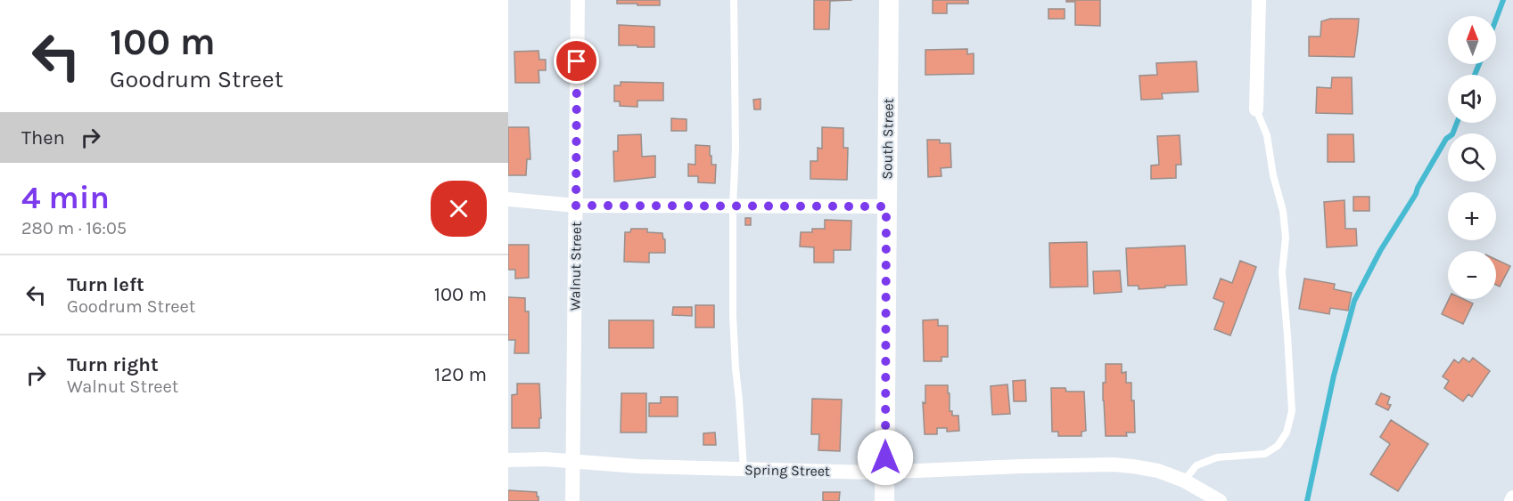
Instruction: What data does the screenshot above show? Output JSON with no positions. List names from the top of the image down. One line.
{"streets":{"street":["South Street","Walnut Street","Spring Street"]},"crossings":[["South Street","Spring Street"],["Walnut Street","Spring Street"]],"north":"top","page":{"turn":["100 m","Goodrum Street"],"map_buttons":["+","−"],"then":"Then","heading":["4 min","280 m · 16:05"],"list":[{"name":"Turn left","note":"Goodrum Street","value":"100 m"},{"name":"Turn right","note":"Walnut Street","value":"120 m"}]}}
